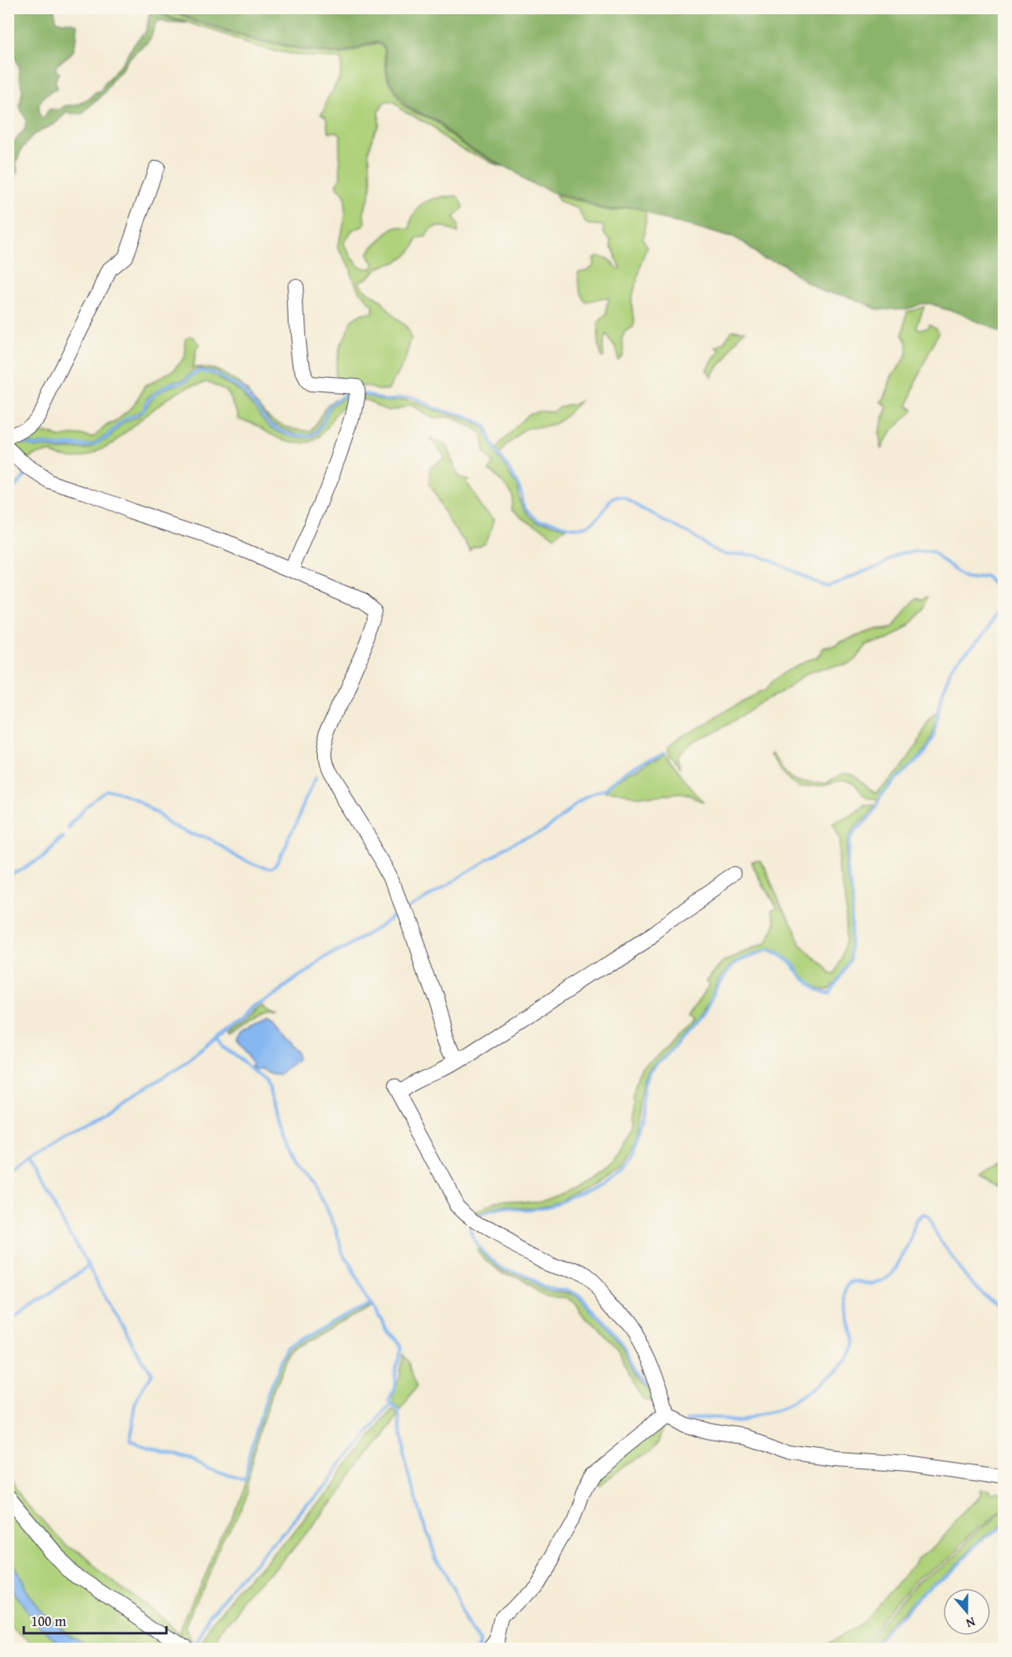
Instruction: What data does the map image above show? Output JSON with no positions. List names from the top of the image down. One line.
{"scale_bar":"100 m","north":"bottom"}
